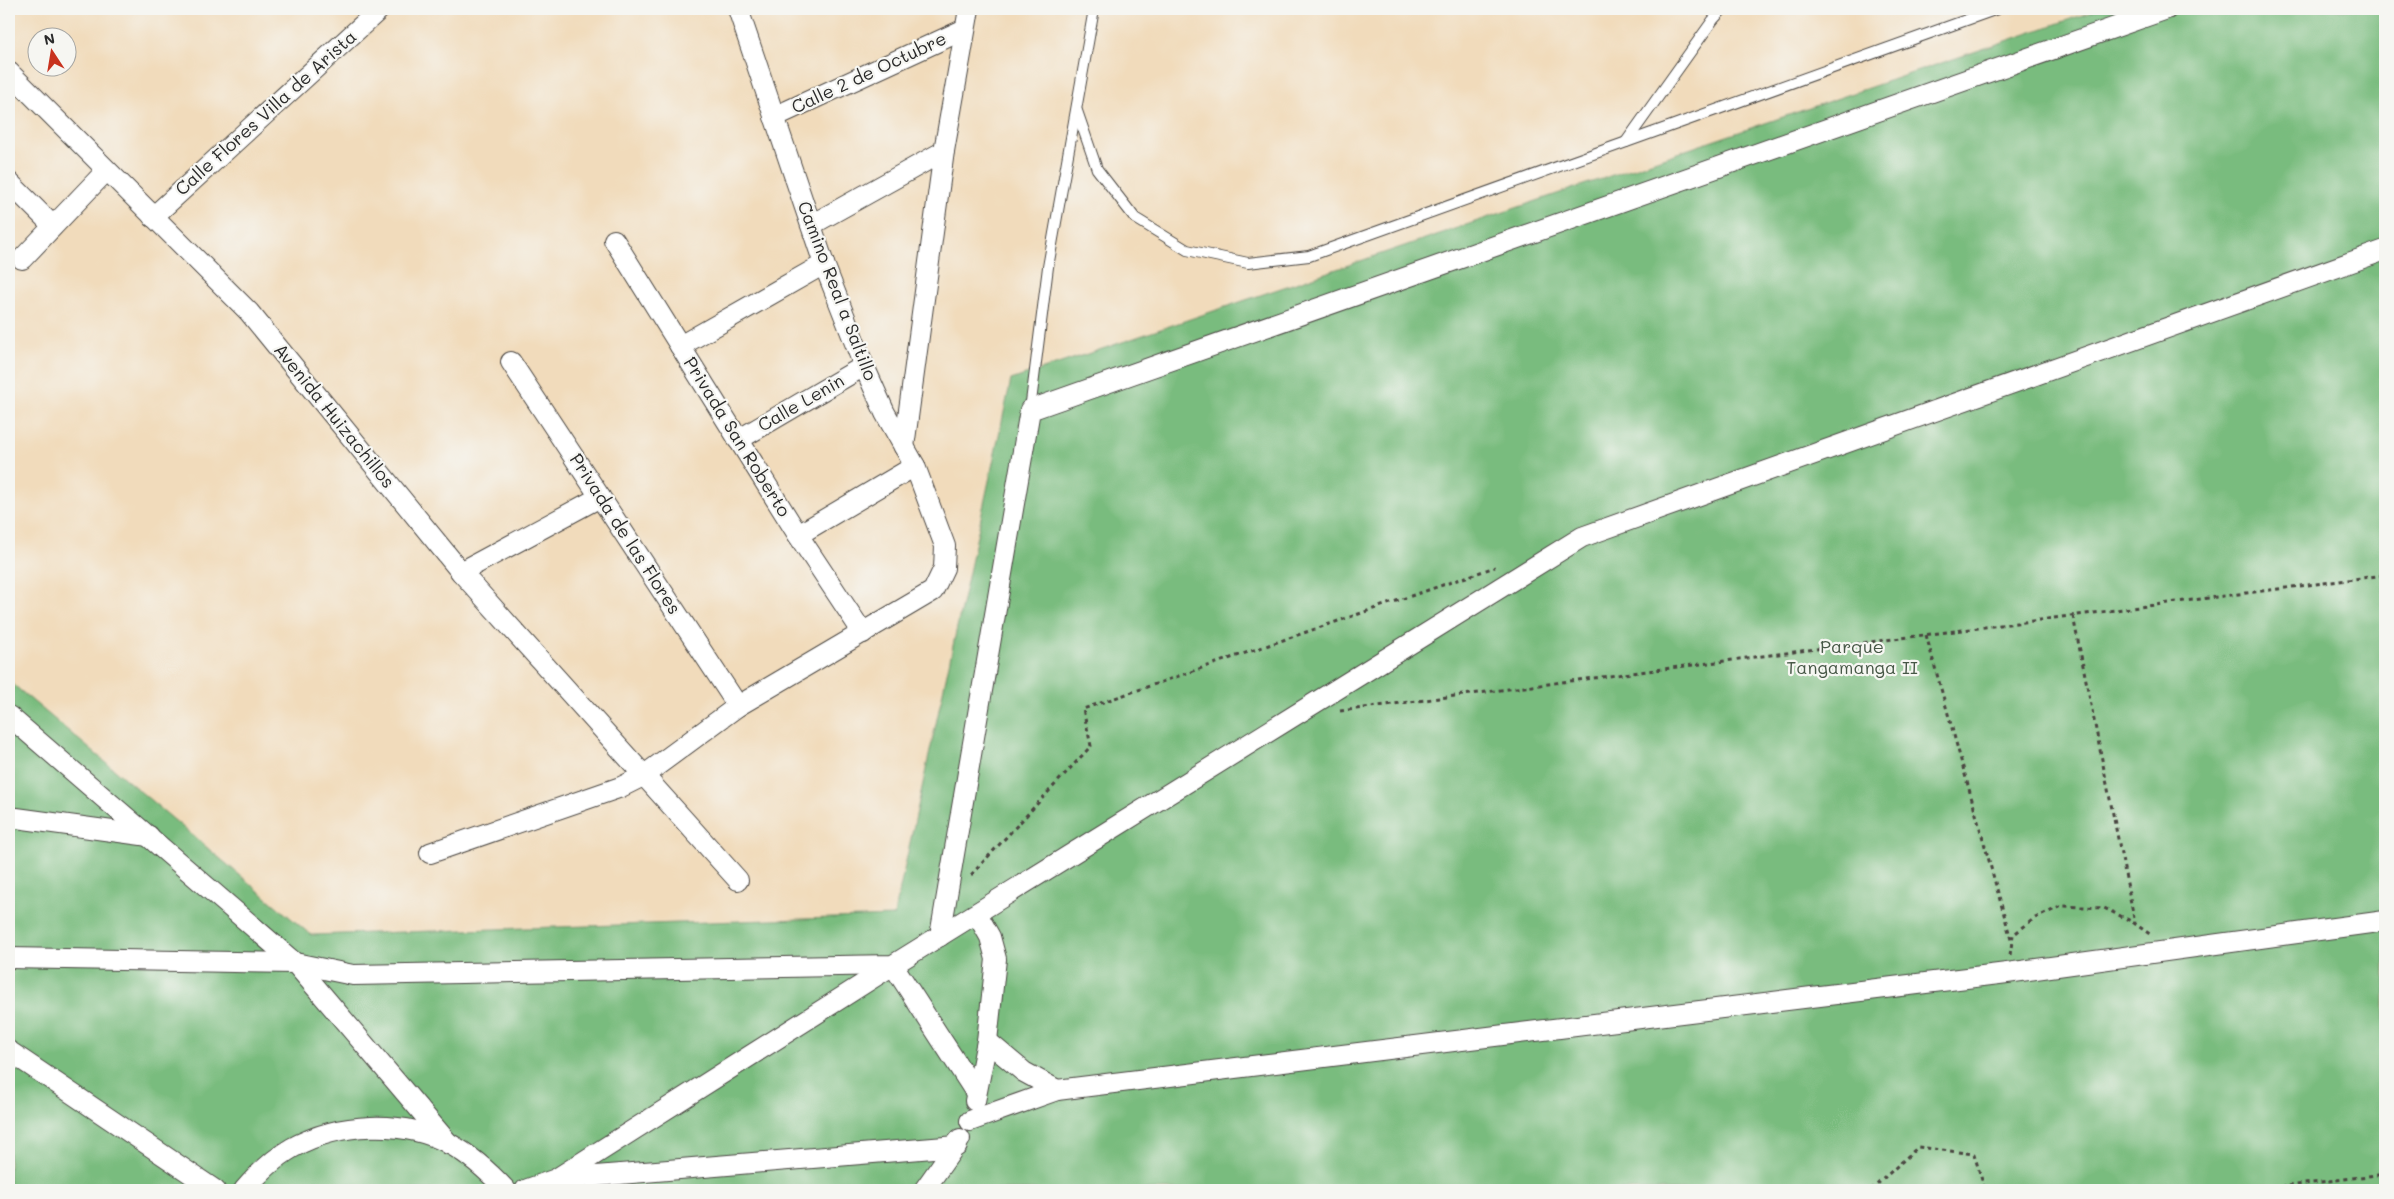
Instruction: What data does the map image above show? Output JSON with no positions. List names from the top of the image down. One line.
{"streets":{"street":["Calle 2 de Octubre","Calle Flores Villa de Arista","Camino Real a Saltillo","Calle Lenin","Avenida Huizachillos","Privada San Roberto","Privada de las Flores"]},"crossings":[["Calle 2 de Octubre","Camino Real a Saltillo"],["Calle Flores Villa de Arista","Avenida Huizachillos"],["Camino Real a Saltillo","Calle Lenin"],["Camino Real a Saltillo","Privada San Roberto"],["Calle Lenin","Privada San Roberto"]],"parks":["Parque Tangamanga II"],"north":"top"}
